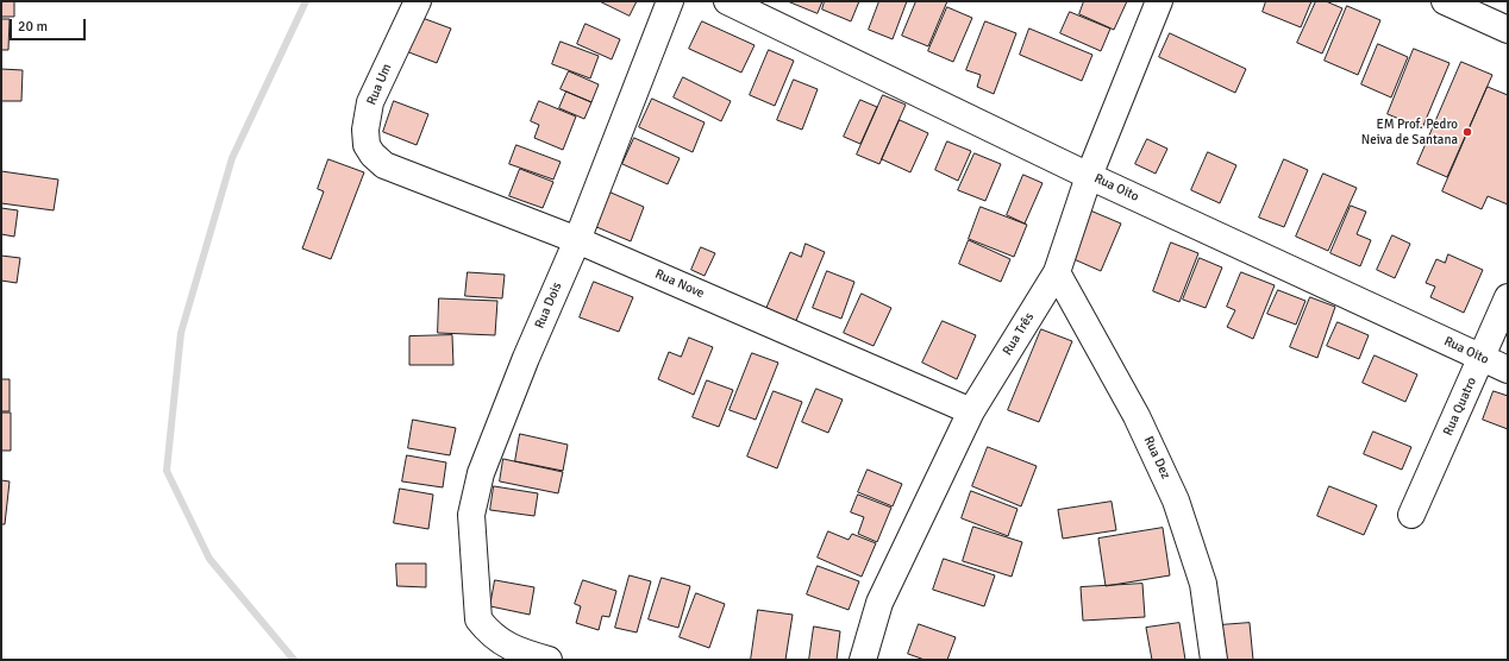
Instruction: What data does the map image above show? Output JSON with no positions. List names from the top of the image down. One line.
{"streets":{"street":["Rua Um","Rua Oito","Rua Nove","Rua Dois","Rua Três","Rua Quatro","Rua Dez"]},"crossings":[["Rua Um","Rua Nove"],["Rua Oito","Rua Três"],["Rua Oito","Rua Quatro"],["Rua Nove","Rua Dois"],["Rua Nove","Rua Três"],["Rua Três","Rua Dez"]],"places":["EM Prof. Pedro Neiva de Santana"],"scale_bar":"20 m"}
